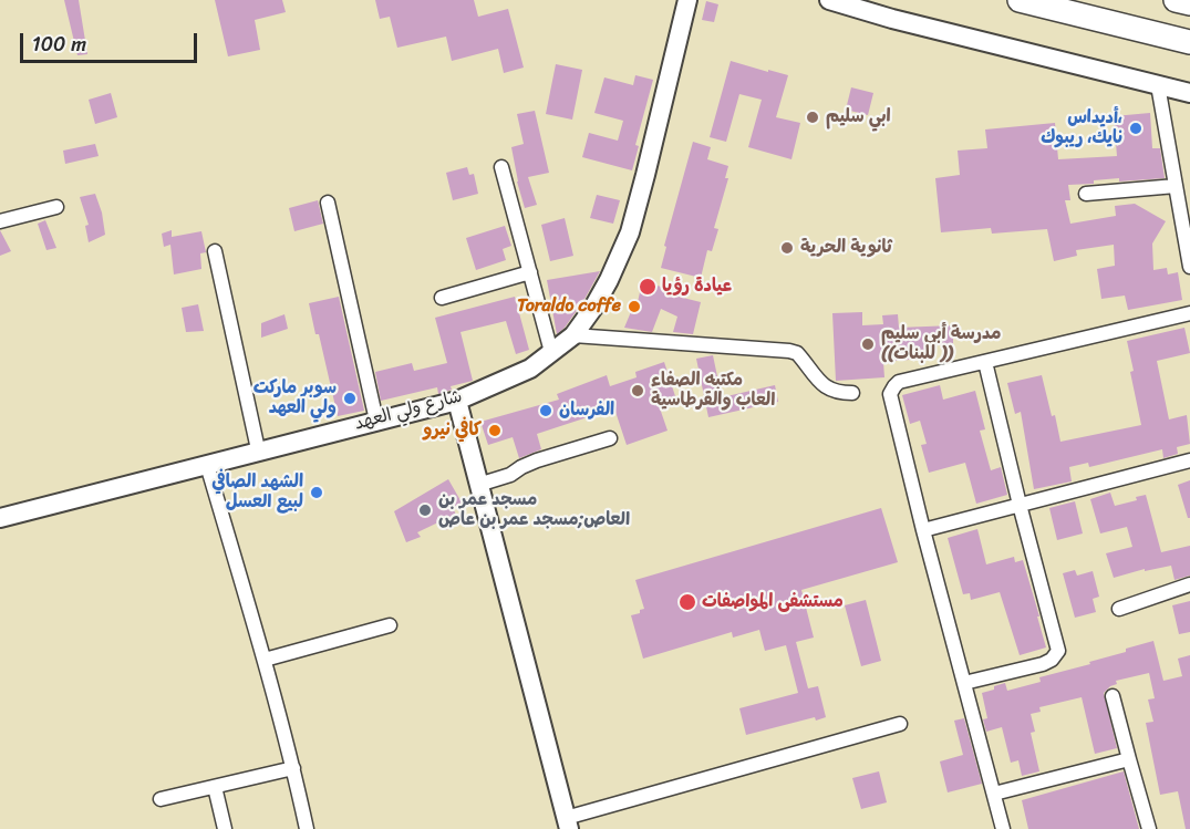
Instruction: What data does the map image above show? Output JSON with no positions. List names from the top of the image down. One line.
{"streets":{"main road":["شارع ولي العهد"]},"places":["ابي سليم","أديداس، نايك، ريبوك","ثانوية الحرية","عيادة رؤيا","Toraldo coffe","مدرسة أبي سليم ((للبنات ))","مكتبه الصفاء العاب والقرطاسية","سوبر ماركت ولي العهد","الفرسان","كافي نيرو","الشهد الصافي لبيع العسل","مسجد عمر بن العاص;مسجد عمر بن عاص","مستشفى المواصفات"],"scale_bar":"100 m"}
